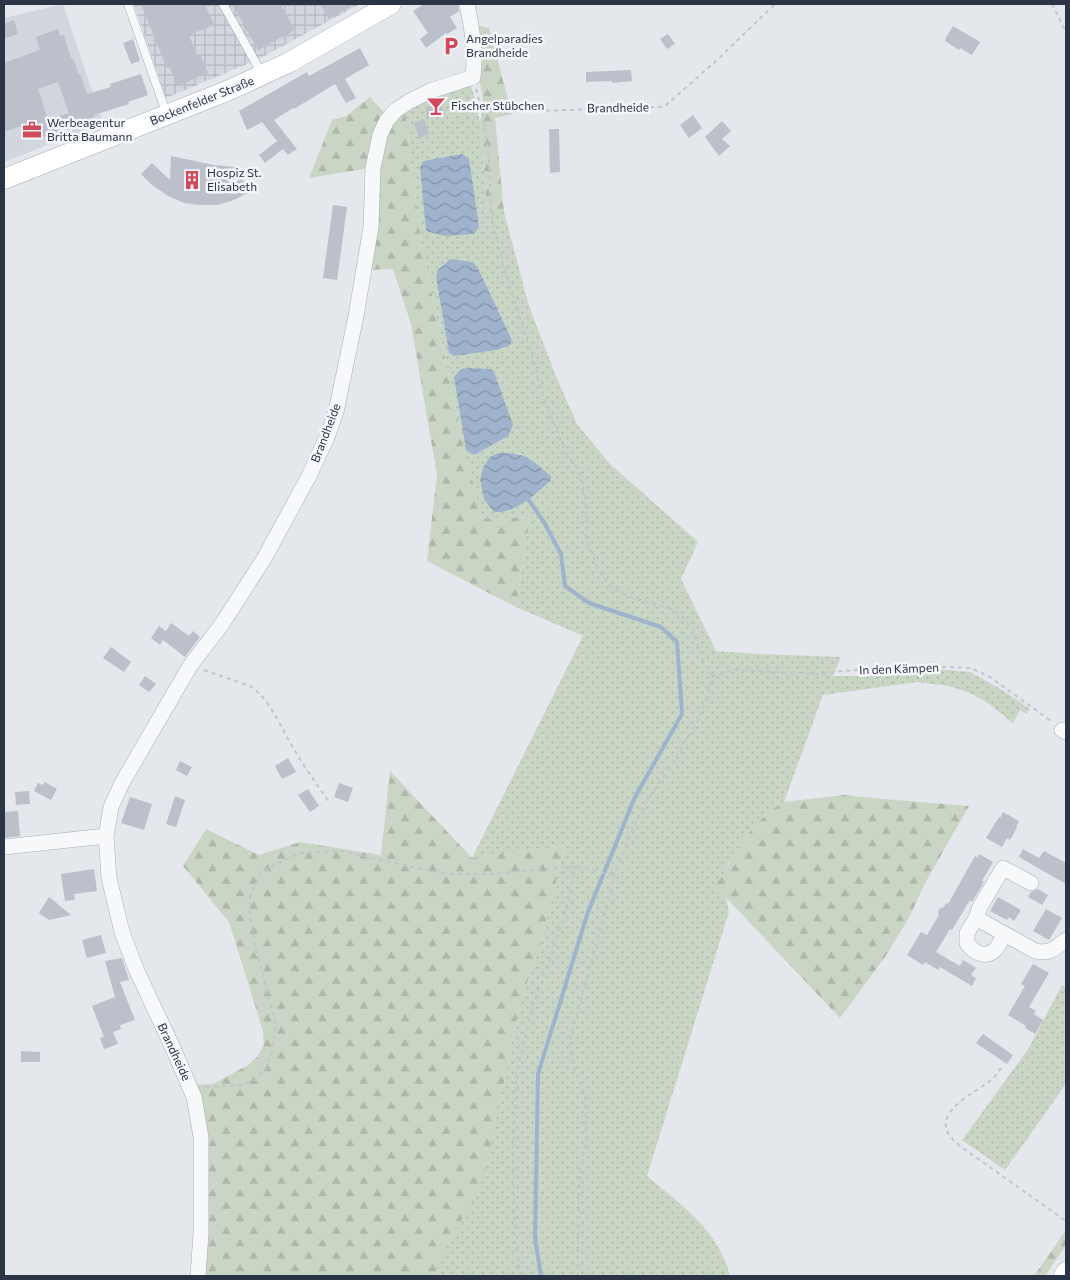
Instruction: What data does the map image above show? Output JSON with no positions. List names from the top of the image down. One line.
{"streets":{"main road":["Bockenfelder Straße"],"street":["Brandheide"],"path":["In den Kämpen"]},"places":{"parking":["Angelparadies Brandheide"],"bar":["Fischer Stübchen"],"office":["Werbeagentur Britta Baumann"],"building":["Hospiz St. Elisabeth"]}}
